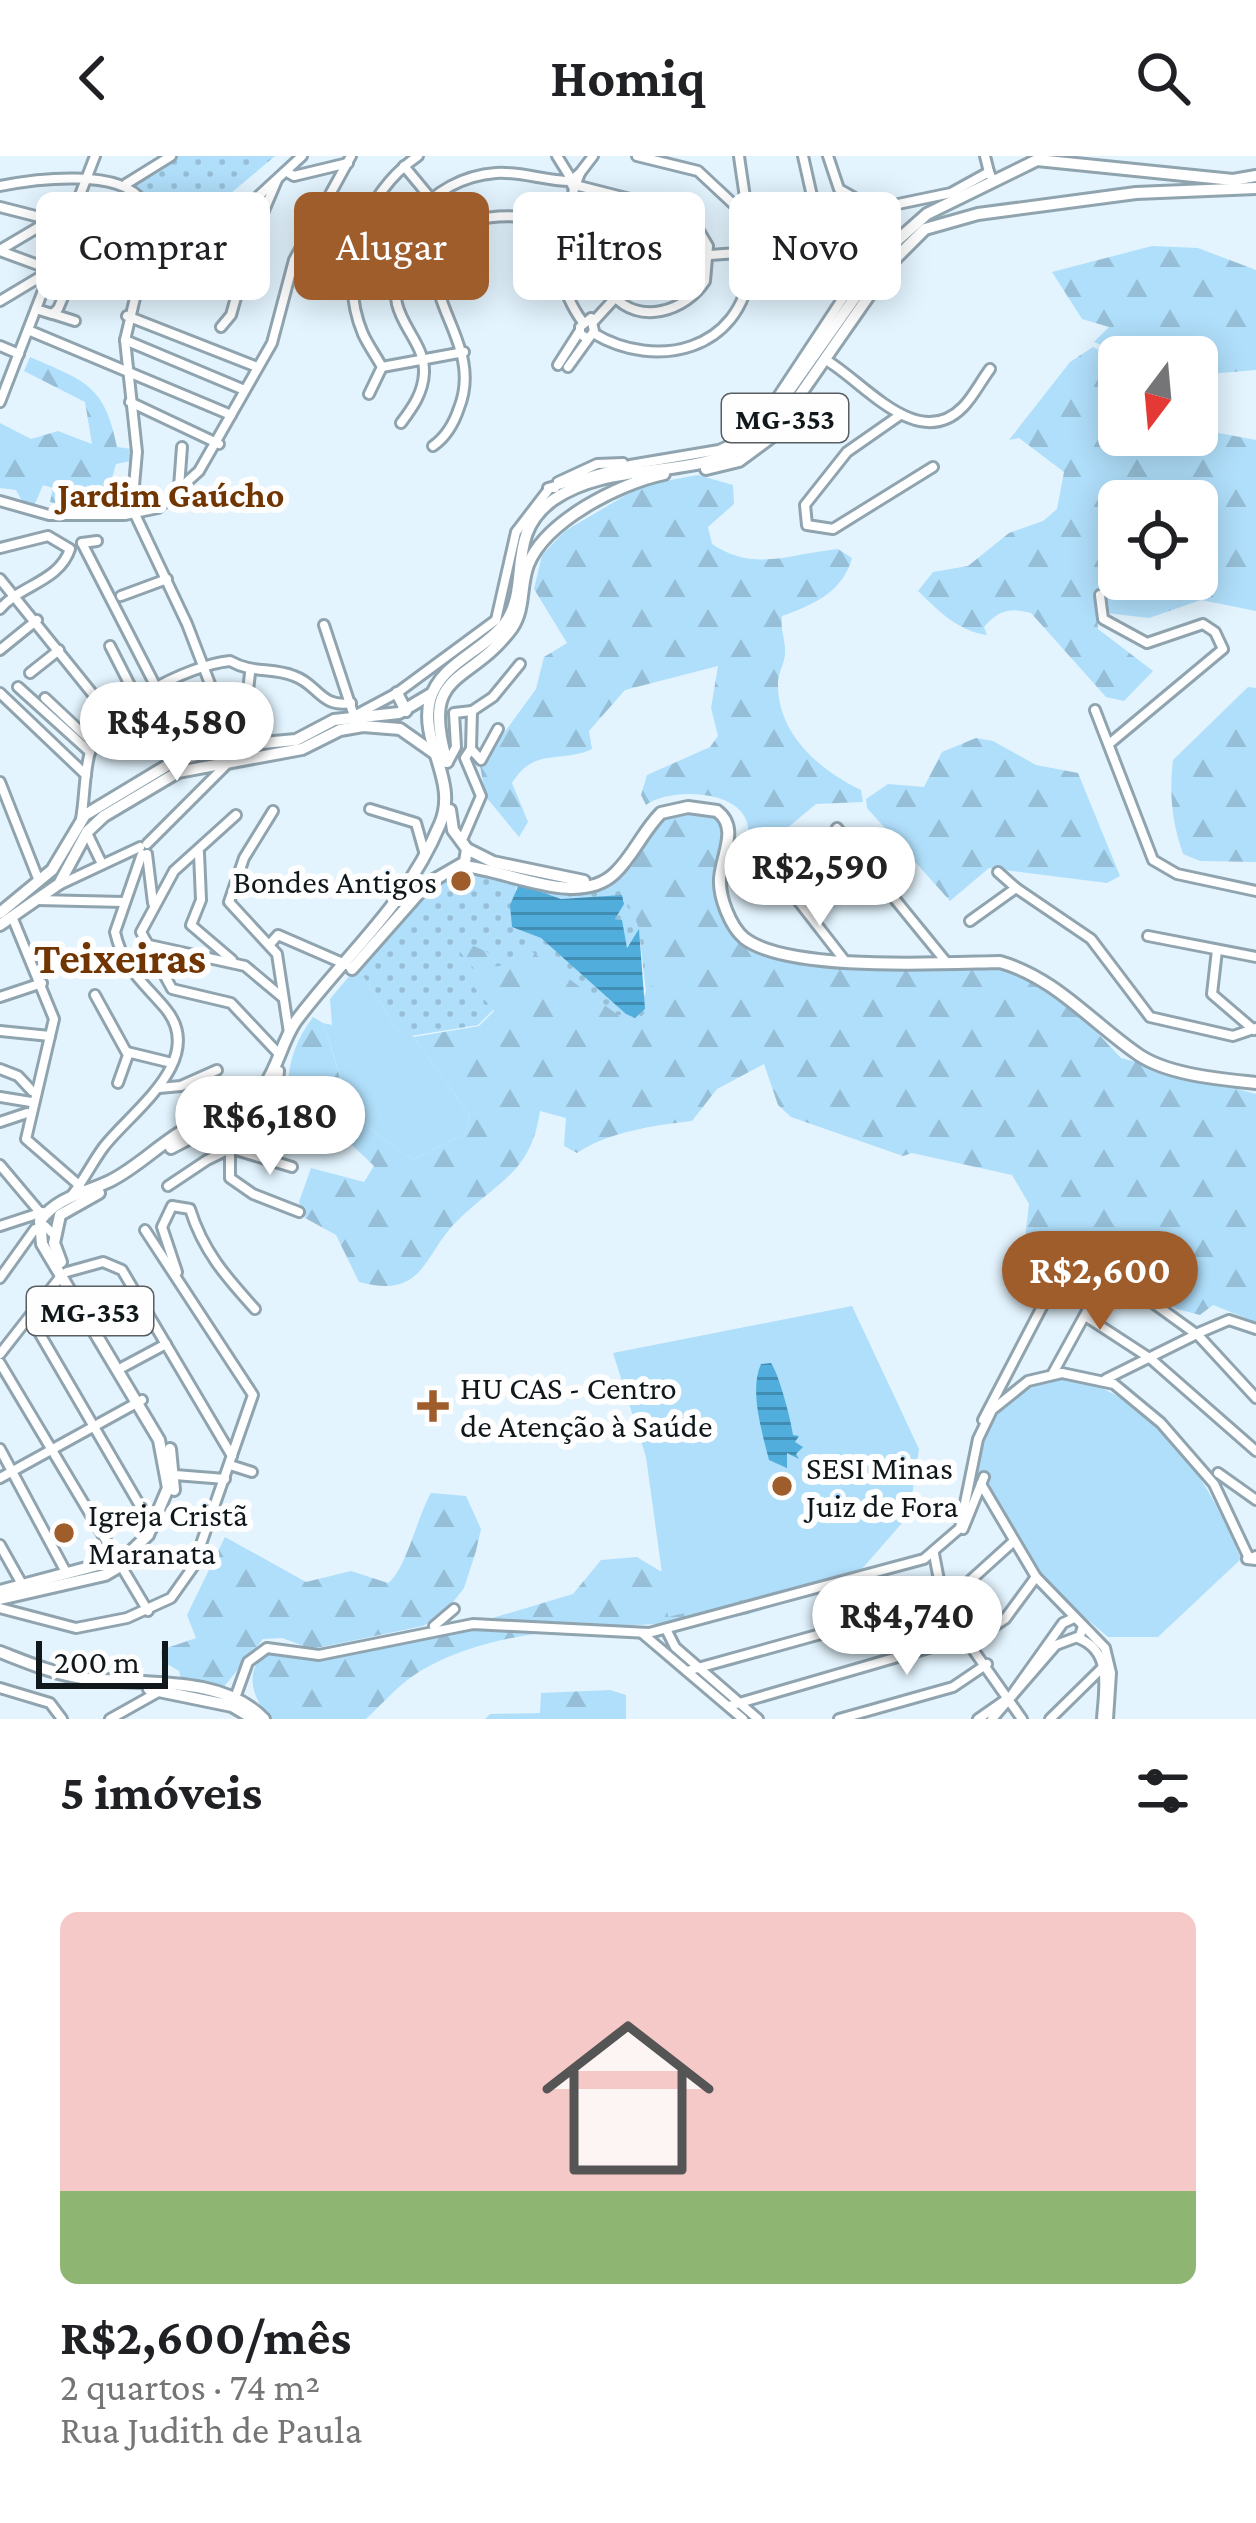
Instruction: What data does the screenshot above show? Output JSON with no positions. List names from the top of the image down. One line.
{"streets":{"main road":["MG-353"]},"districts":["Jardim Gaúcho","Teixeiras"],"places":{"other":["Bondes Antigos","SESI Minas Juiz de Fora","Igreja Cristã Maranata"],"health":["HU CAS - Centro de Atenção à Saúde"]},"scale_bar":"200 m","north":"bottom","page":{"header":"Homiq","chip":["Comprar","Alugar","Filtros","Novo"],"price":["R$4,580","R$2,590","R$6,180","R$2,600","R$4,740"],"scale":"200 m","heading":"5 imóveis","list":[{"name":"R$2,600/mês","note":"2 quartos · 74 m² · Rua Judith de Paula"}]}}
